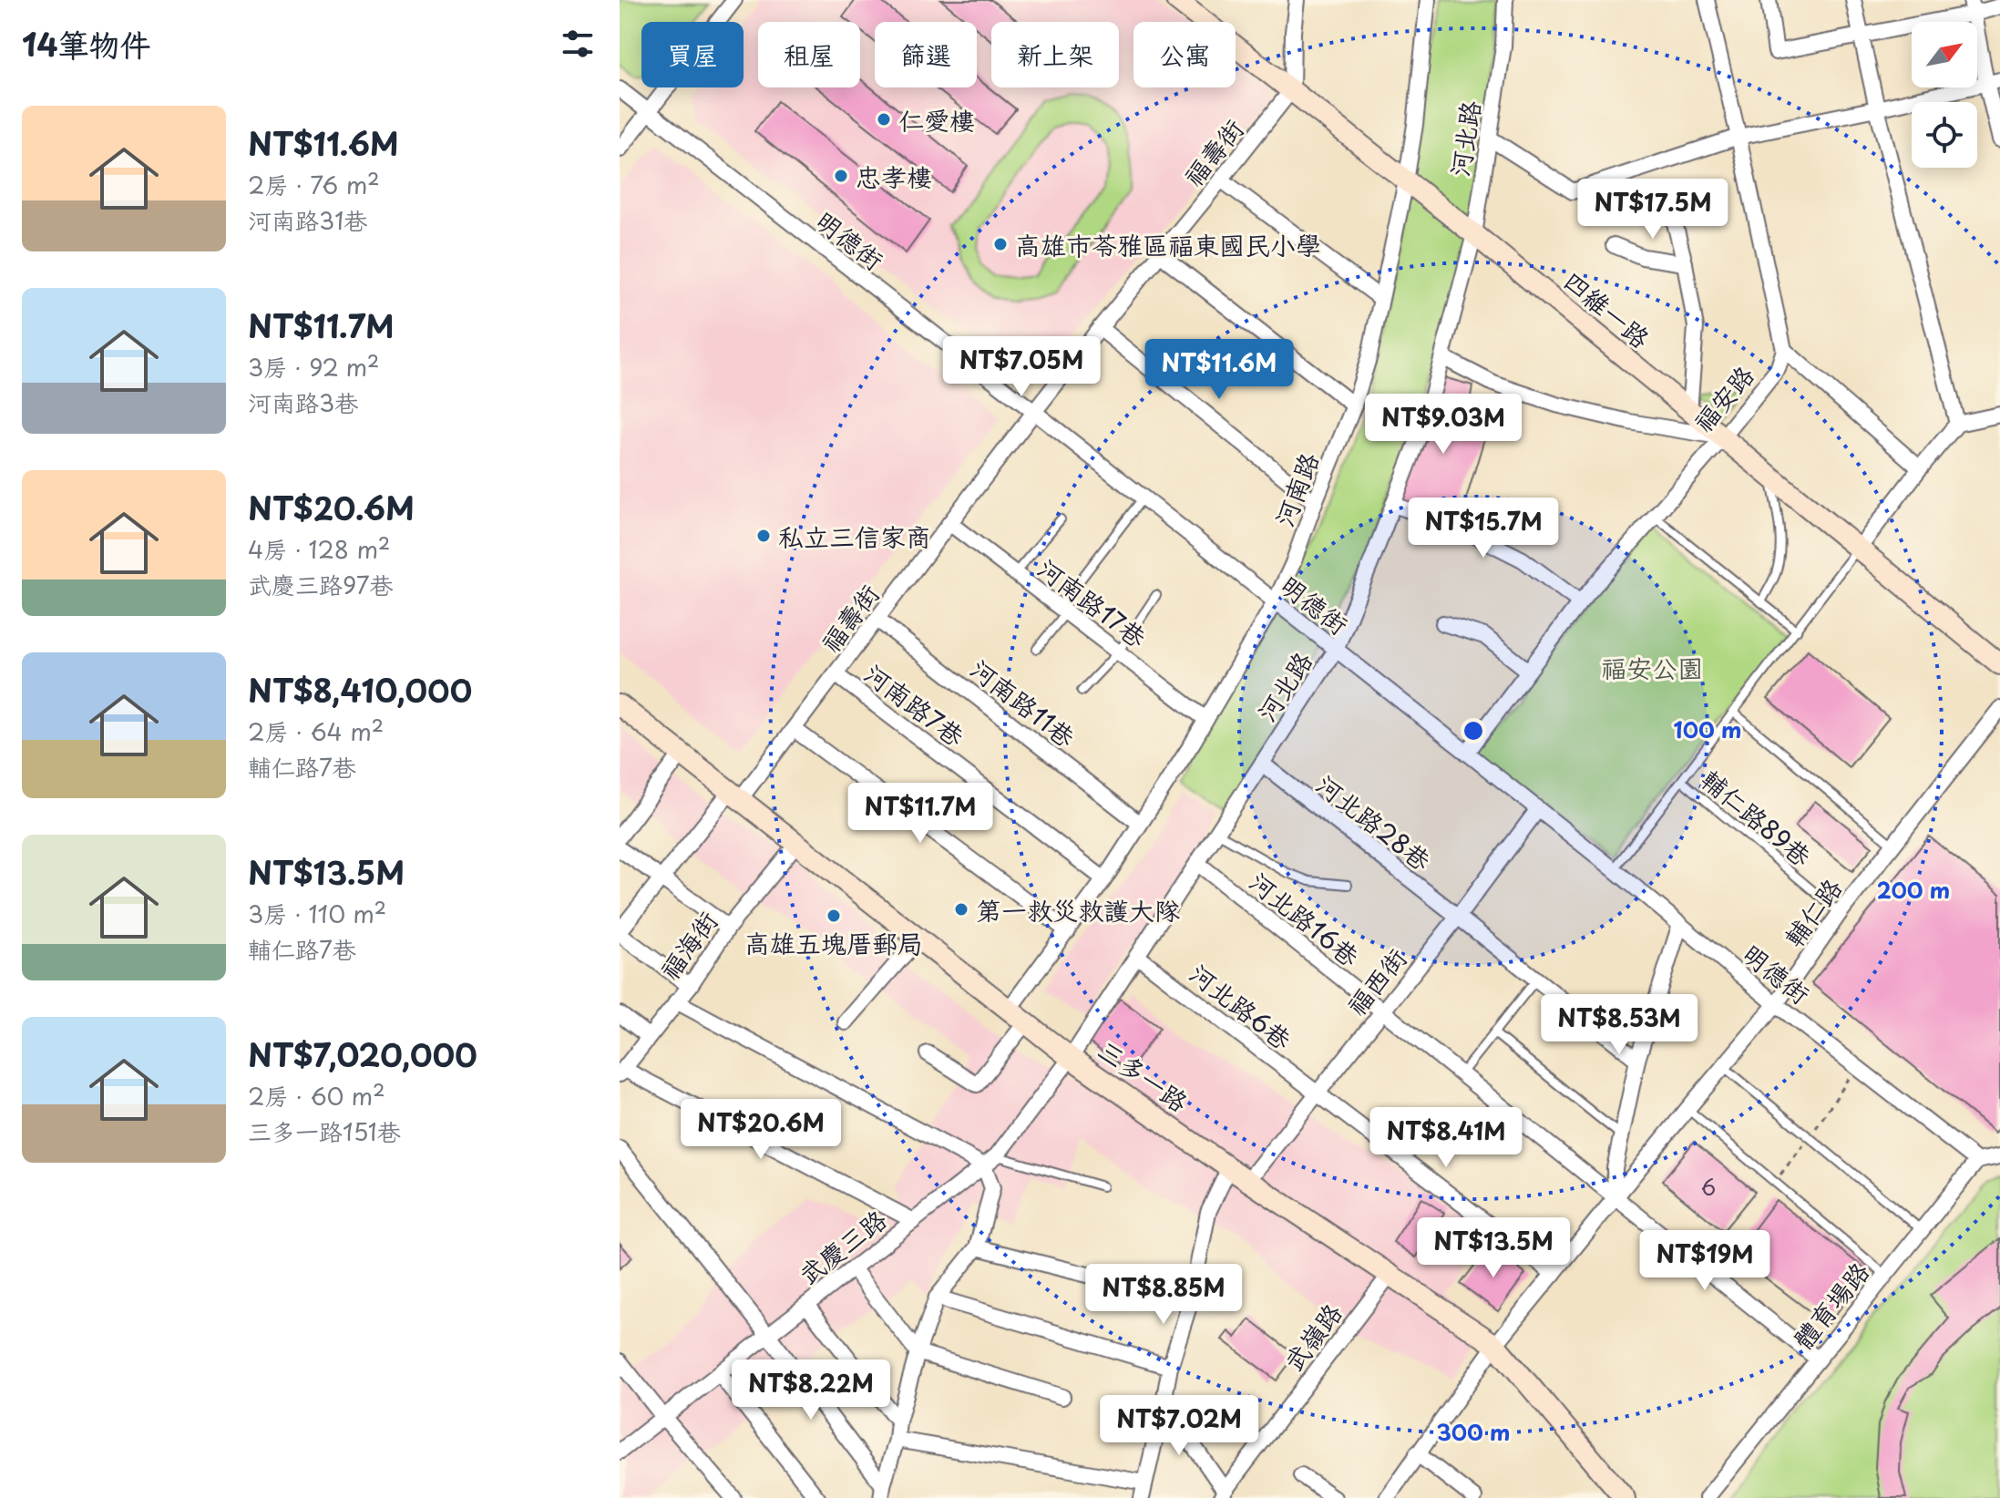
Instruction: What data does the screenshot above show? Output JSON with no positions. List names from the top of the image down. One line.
{"streets":{"street":["河北路","福壽街","明德街","四維一路","福安路","河南路","河南路17巷","河南路11巷","河南路7巷","河北路28巷","輔仁路","河北路16巷","福海街","福西街","河北路6巷","三多一路","武慶三路","體育場路","武嶺路"],"lane":["輔仁路89巷"]},"crossings":[["河北路","明德街"],["河北路","四維一路"],["河北路","河北路28巷"],["河北路","河北路16巷"],["河北路","河北路6巷"],["河北路","三多一路"],["河北路","武慶三路"],["福壽街","明德街"],["福壽街","四維一路"],["福壽街","河南路17巷"],["福壽街","河南路11巷"],["福壽街","河南路7巷"],["福壽街","三多一路"],["明德街","福安路"],["明德街","河南路"],["明德街","輔仁路"],["明德街","福西街"],["明德街","體育場路"],["四維一路","福安路"],["四維一路","河南路"],["河南路","河南路17巷"],["河南路","河南路11巷"],["河南路","河南路7巷"],["河南路","三多一路"],["輔仁路89巷","輔仁路"],["河北路28巷","福西街"],["輔仁路","河北路16巷"],["輔仁路","河北路6巷"],["輔仁路","三多一路"],["河北路16巷","福西街"],["河北路16巷","體育場路"],["福海街","三多一路"],["福西街","河北路6巷"],["福西街","三多一路"],["三多一路","武慶三路"],["三多一路","武嶺路"]],"parks":["福安公園"],"places":["仁愛樓","忠孝樓","高雄市苓雅區福東國民小學","私立三信家商","第一救災救護大隊","高雄五塊厝郵局"],"house_numbers":["6"],"north":"top right","page":{"heading":"14筆物件","chip":["買屋","租屋","篩選","新上架","公寓"],"list":[{"name":"NT$11.6M","note":"2房 · 76 m² · 河南路31巷"},{"name":"NT$11.7M","note":"3房 · 92 m² · 河南路3巷"},{"name":"NT$20.6M","note":"4房 · 128 m² · 武慶三路97巷"},{"name":"NT$8,410,000","note":"2房 · 64 m² · 輔仁路7巷"},{"name":"NT$13.5M","note":"3房 · 110 m² · 輔仁路7巷"},{"name":"NT$7,020,000","note":"2房 · 60 m² · 三多一路151巷"}],"price":["NT$17.5M","NT$7.05M","NT$11.6M","NT$9.03M","NT$15.7M","NT$11.7M","NT$8.53M","NT$20.6M","NT$8.41M","NT$13.5M","NT$19M","NT$8.85M","NT$8.22M","NT$7.02M"]},"rings":["100 m","200 m","300 m"]}
